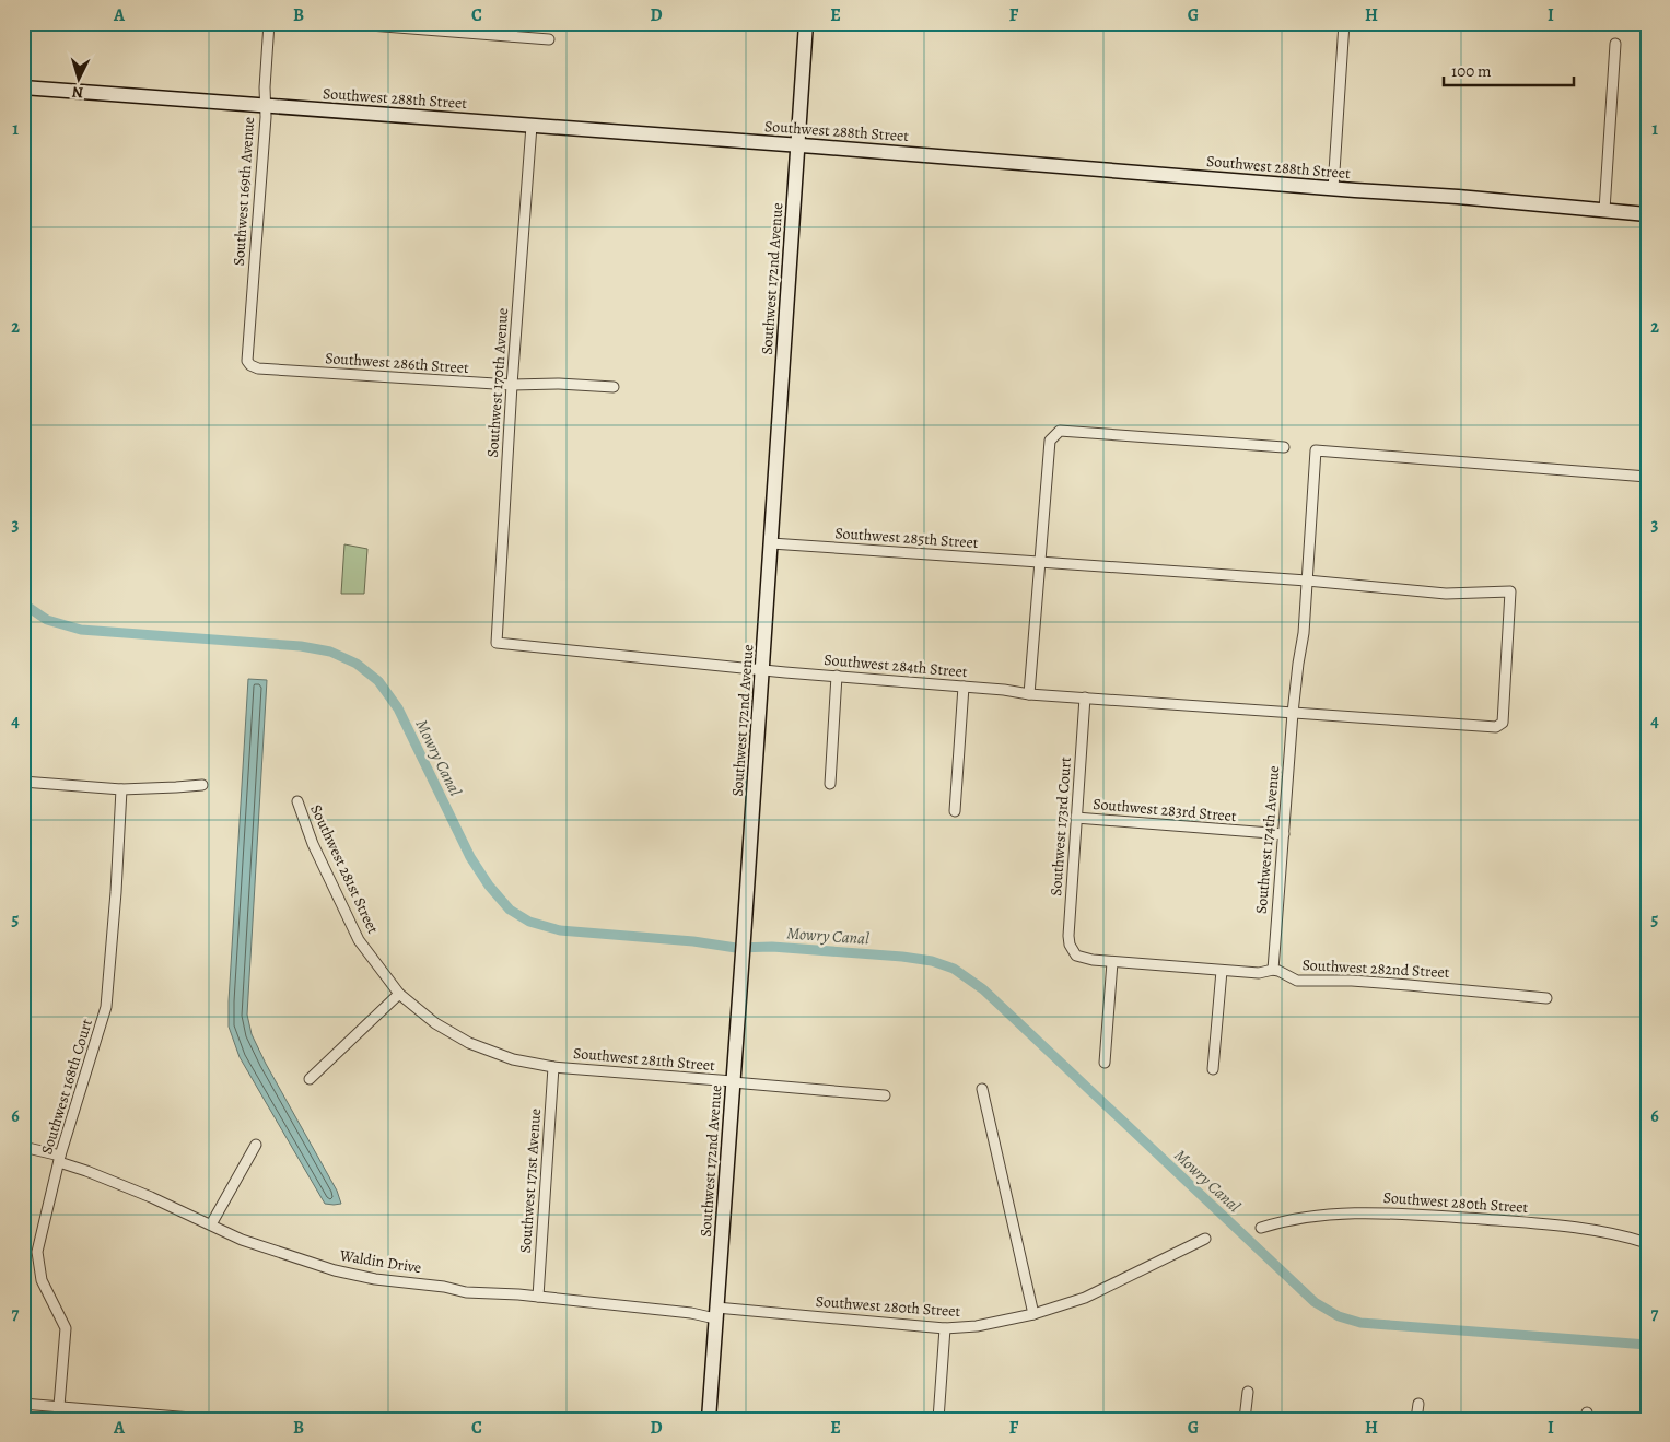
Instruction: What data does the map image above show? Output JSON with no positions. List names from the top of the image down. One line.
{"streets":{"street":["Southwest 288th Street","Southwest 169th Avenue","Southwest 172nd Avenue","Southwest 286th Street","Southwest 170th Avenue","Southwest 285th Street","Southwest 284th Street","Southwest 283rd Street","Southwest 173rd Court","Southwest 174th Avenue","Southwest 281st Street","Southwest 282nd Street","Southwest 281th Street","Southwest 168th Court","Southwest 171st Avenue","Southwest 280th Street","Waldin Drive"]},"crossings":[["Southwest 288th Street","Southwest 169th Avenue"],["Southwest 288th Street","Southwest 172nd Avenue"],["Southwest 288th Street","Southwest 170th Avenue"],["Southwest 169th Avenue","Southwest 286th Street"],["Southwest 172nd Avenue","Southwest 285th Street"],["Southwest 172nd Avenue","Southwest 284th Street"],["Southwest 172nd Avenue","Southwest 281th Street"],["Southwest 172nd Avenue","Southwest 280th Street"],["Southwest 172nd Avenue","Waldin Drive"],["Southwest 286th Street","Southwest 170th Avenue"],["Southwest 170th Avenue","Southwest 284th Street"],["Southwest 285th Street","Southwest 284th Street"],["Southwest 285th Street","Southwest 174th Avenue"],["Southwest 284th Street","Southwest 173rd Court"],["Southwest 284th Street","Southwest 174th Avenue"],["Southwest 283rd Street","Southwest 173rd Court"],["Southwest 283rd Street","Southwest 174th Avenue"],["Southwest 173rd Court","Southwest 282nd Street"],["Southwest 174th Avenue","Southwest 282nd Street"],["Southwest 281st Street","Southwest 281th Street"],["Southwest 281st Street","Southwest 171st Avenue"],["Southwest 281th Street","Southwest 171st Avenue"],["Southwest 168th Court","Waldin Drive"],["Southwest 171st Avenue","Waldin Drive"],["Southwest 280th Street","Waldin Drive"]],"water":["Mowry Canal"],"scale_bar":"100 m","north":"bottom","grid":{"columns":["A","B","C","D","E","F","G","H","I"],"rows":["1","2","3","4","5","6","7"]}}
